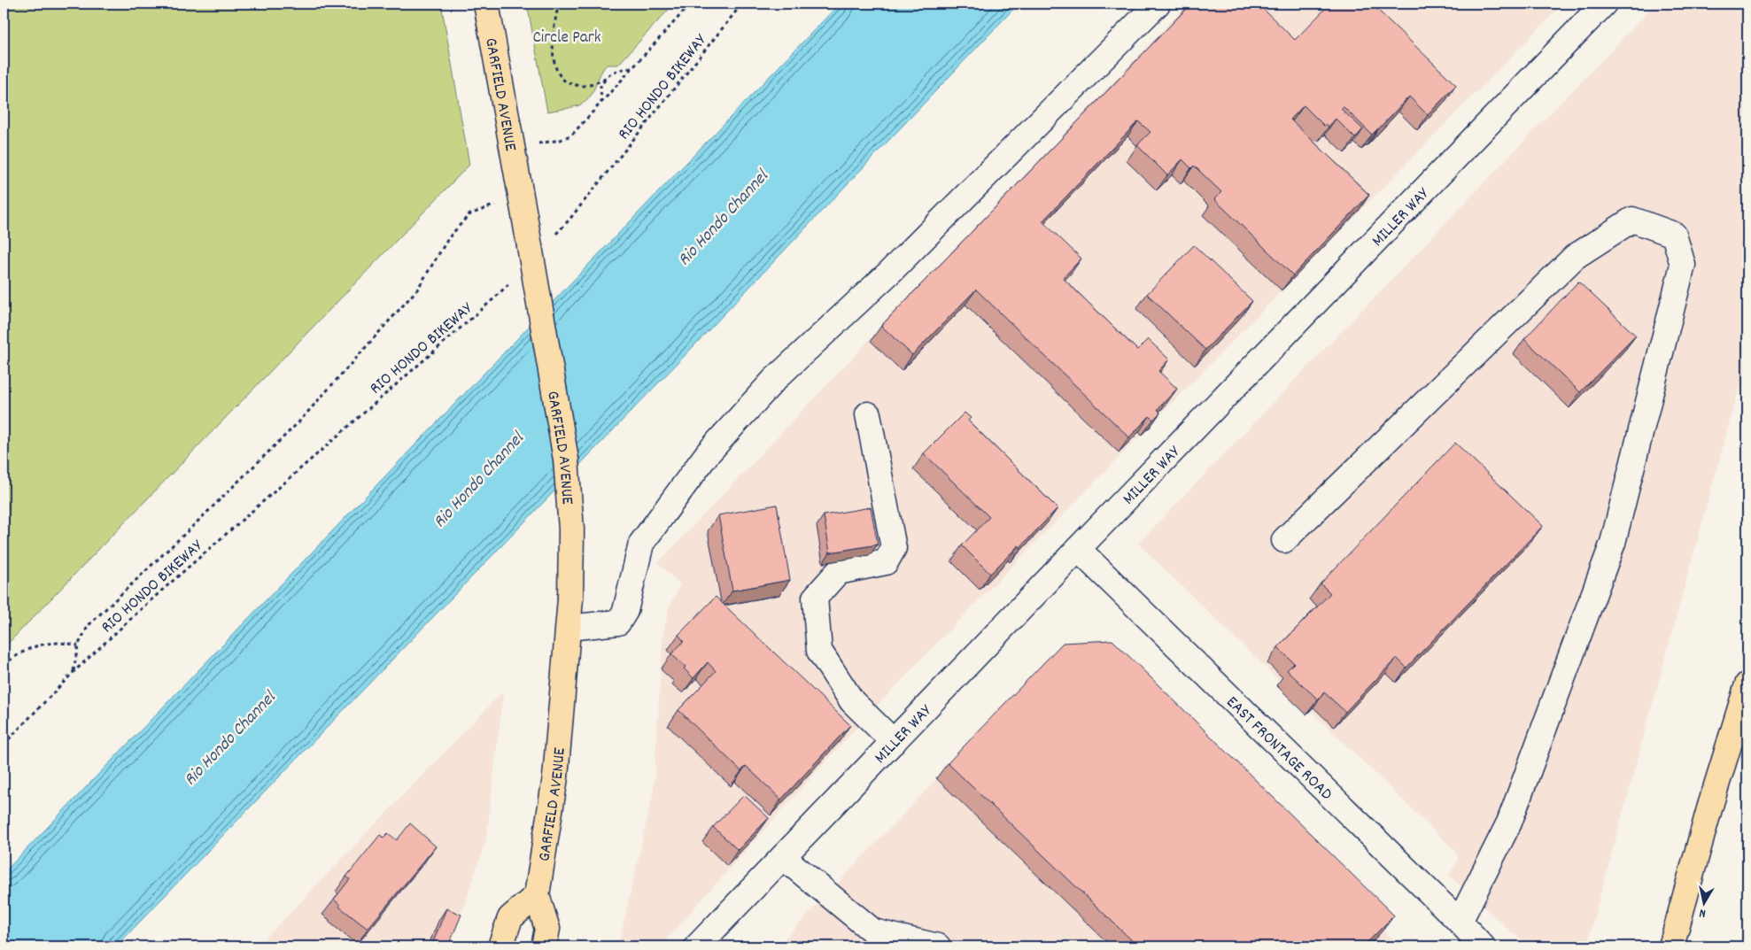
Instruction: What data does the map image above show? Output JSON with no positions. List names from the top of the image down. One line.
{"streets":{"main road":["GARFIELD AVENUE"],"street":["MILLER WAY","EAST FRONTAGE ROAD"],"path":["RIO HONDO BIKEWAY"]},"crossings":[["RIO HONDO BIKEWAY","GARFIELD AVENUE"],["MILLER WAY","EAST FRONTAGE ROAD"]],"water":["Rio Hondo Channel"],"parks":["Circle Park"],"north":"bottom"}
